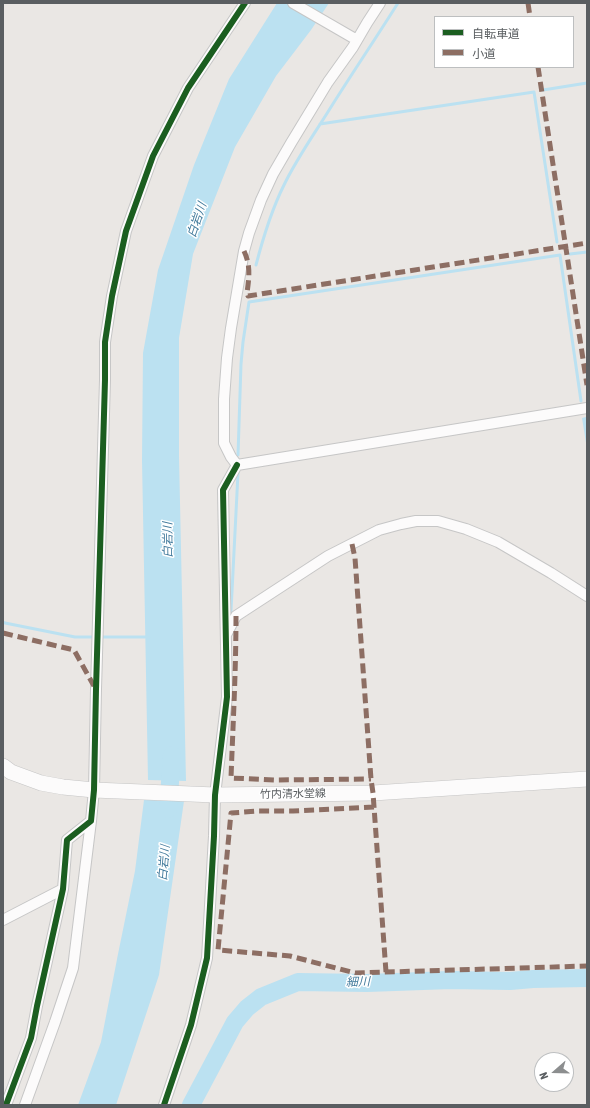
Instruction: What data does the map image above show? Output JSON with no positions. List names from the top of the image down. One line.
{"streets":{"main road":["竹内清水堂線"]},"water":["白岩川","細川"],"legend":["自転車道","小道"],"north":"left"}
